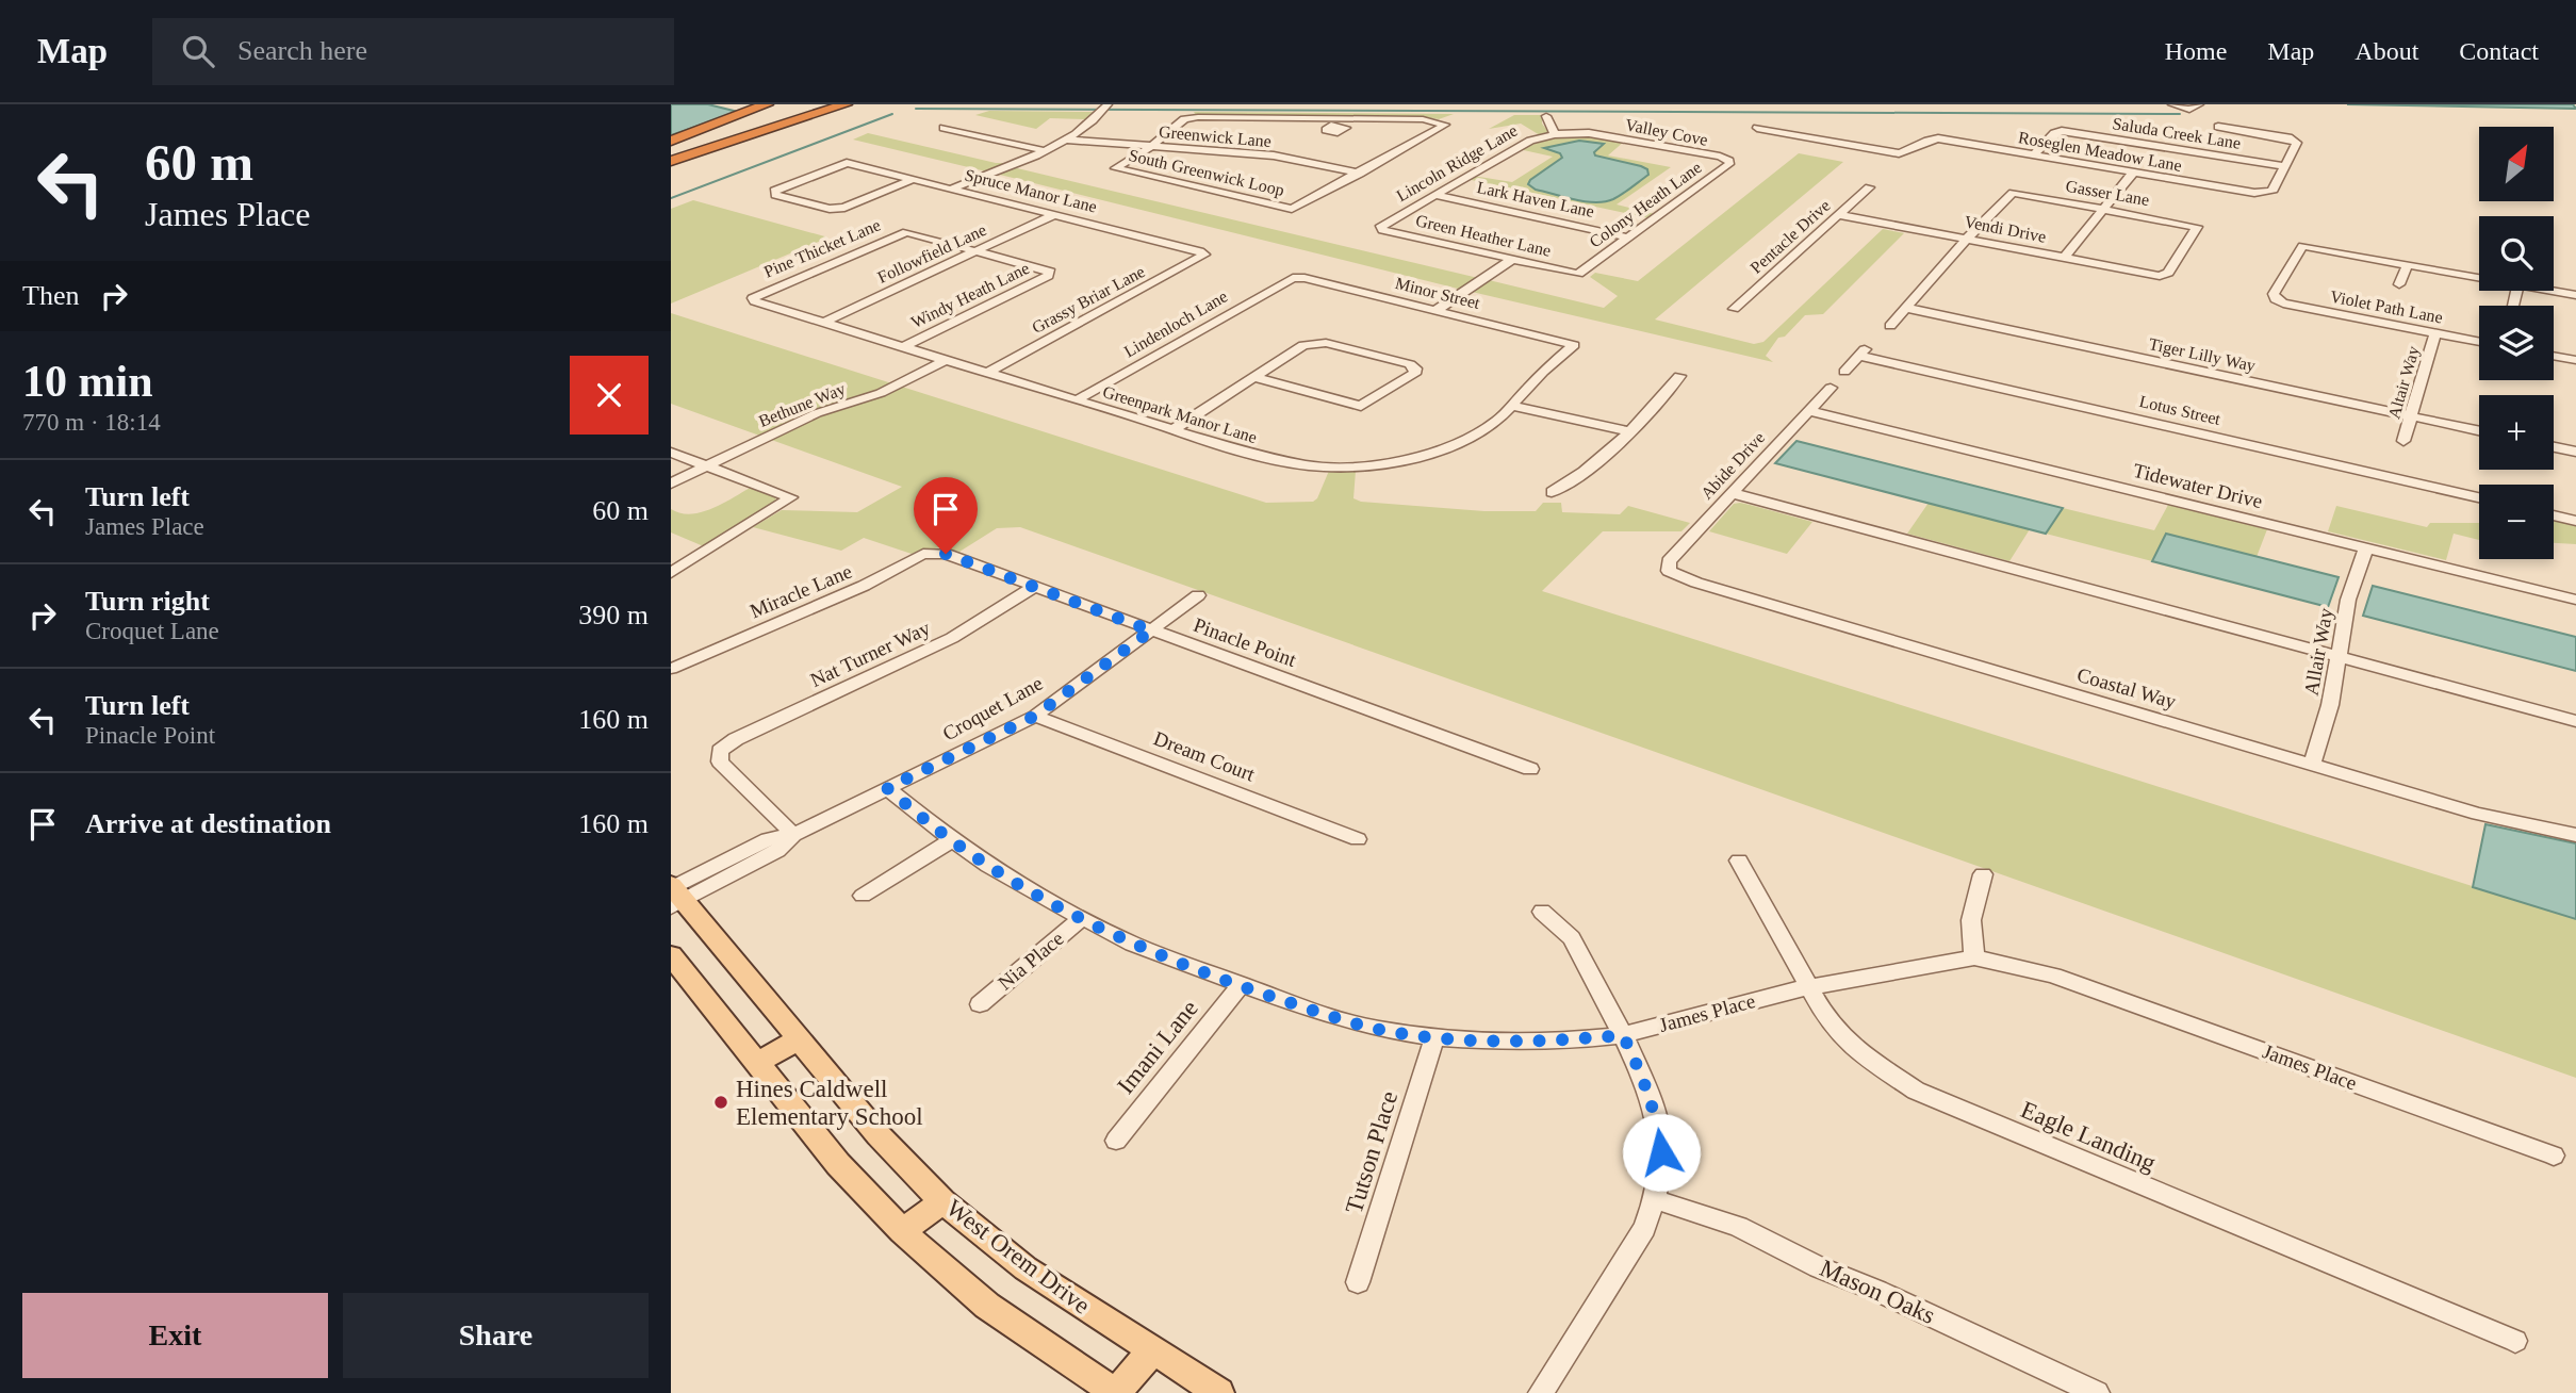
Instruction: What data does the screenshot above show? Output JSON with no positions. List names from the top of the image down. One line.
{"streets":{"main road":["West Orem Drive"],"street":["Valley Cove","Saluda Creek Lane","Greenwick Lane","Roseglen Meadow Lane","Lincoln Ridge Lane","South Greenwick Loop","Spruce Manor Lane","Gasser Lane","Lark Haven Lane","Colony Heath Lane","Vendi Drive","Green Heather Lane","Pentacle Drive","Pine Thicket Lane","Followfield Lane","Minor Street","Windy Heath Lane","Grassy Briar Lane","Violet Path Lane","Lindenloch Lane","Tiger Lilly Way","Altair Way","Bethune Way","Lotus Street","Greenpark Manor Lane","Abide Drive","Tidewater Drive","Miracle Lane","Pinacle Point","Allair Way","Nat Turner Way","Coastal Way","Croquet Lane","Dream Court","Nia Place","James Place","Imani Lane","Eagle Landing","Tutson Place","Mason Oaks"]},"crossings":[["Valley Cove","Lincoln Ridge Lane"],["Valley Cove","Colony Heath Lane"],["Saluda Creek Lane","Roseglen Meadow Lane"],["Greenwick Lane","South Greenwick Loop"],["Lincoln Ridge Lane","Lark Haven Lane"],["Lincoln Ridge Lane","Green Heather Lane"],["Spruce Manor Lane","Followfield Lane"],["Spruce Manor Lane","Grassy Briar Lane"],["Gasser Lane","Vendi Drive"],["Lark Haven Lane","Colony Heath Lane"],["Colony Heath Lane","Green Heather Lane"],["Vendi Drive","Pentacle Drive"],["Pine Thicket Lane","Followfield Lane"],["Pine Thicket Lane","Windy Heath Lane"],["Pine Thicket Lane","Greenpark Manor Lane"],["Followfield Lane","Windy Heath Lane"],["Followfield Lane","Greenpark Manor Lane"],["Minor Street","Lindenloch Lane"],["Minor Street","Greenpark Manor Lane"],["Windy Heath Lane","Greenpark Manor Lane"],["Grassy Briar Lane","Greenpark Manor Lane"],["Violet Path Lane","Altair Way"],["Lindenloch Lane","Greenpark Manor Lane"],["Tiger Lilly Way","Altair Way"],["Bethune Way","Greenpark Manor Lane"],["Abide Drive","Tidewater Drive"],["Abide Drive","Coastal Way"],["Tidewater Drive","Allair Way"],["Miracle Lane","Pinacle Point"],["Pinacle Point","Nat Turner Way"],["Pinacle Point","Croquet Lane"],["Allair Way","Coastal Way"],["Nat Turner Way","Croquet Lane"],["Croquet Lane","Dream Court"],["Croquet Lane","James Place"],["Croquet Lane","West Orem Drive"],["Nia Place","James Place"],["James Place","Imani Lane"],["James Place","Eagle Landing"],["James Place","Tutson Place"]],"places":["Hines Caldwell Elementary School"],"north":"top right","page":{"header":"Map","search":"Search here","nav":["Home","Map","About","Contact"],"turn":["60 m","James Place"],"map_buttons":["+","−"],"then":"Then","heading":["10 min","770 m · 18:14"],"list":[{"name":"Turn left","note":"James Place","value":"60 m"},{"name":"Turn right","note":"Croquet Lane","value":"390 m"},{"name":"Turn left","note":"Pinacle Point","value":"160 m"},{"name":"Arrive at destination","value":"160 m"}],"buttons":["Exit","Share"]}}
